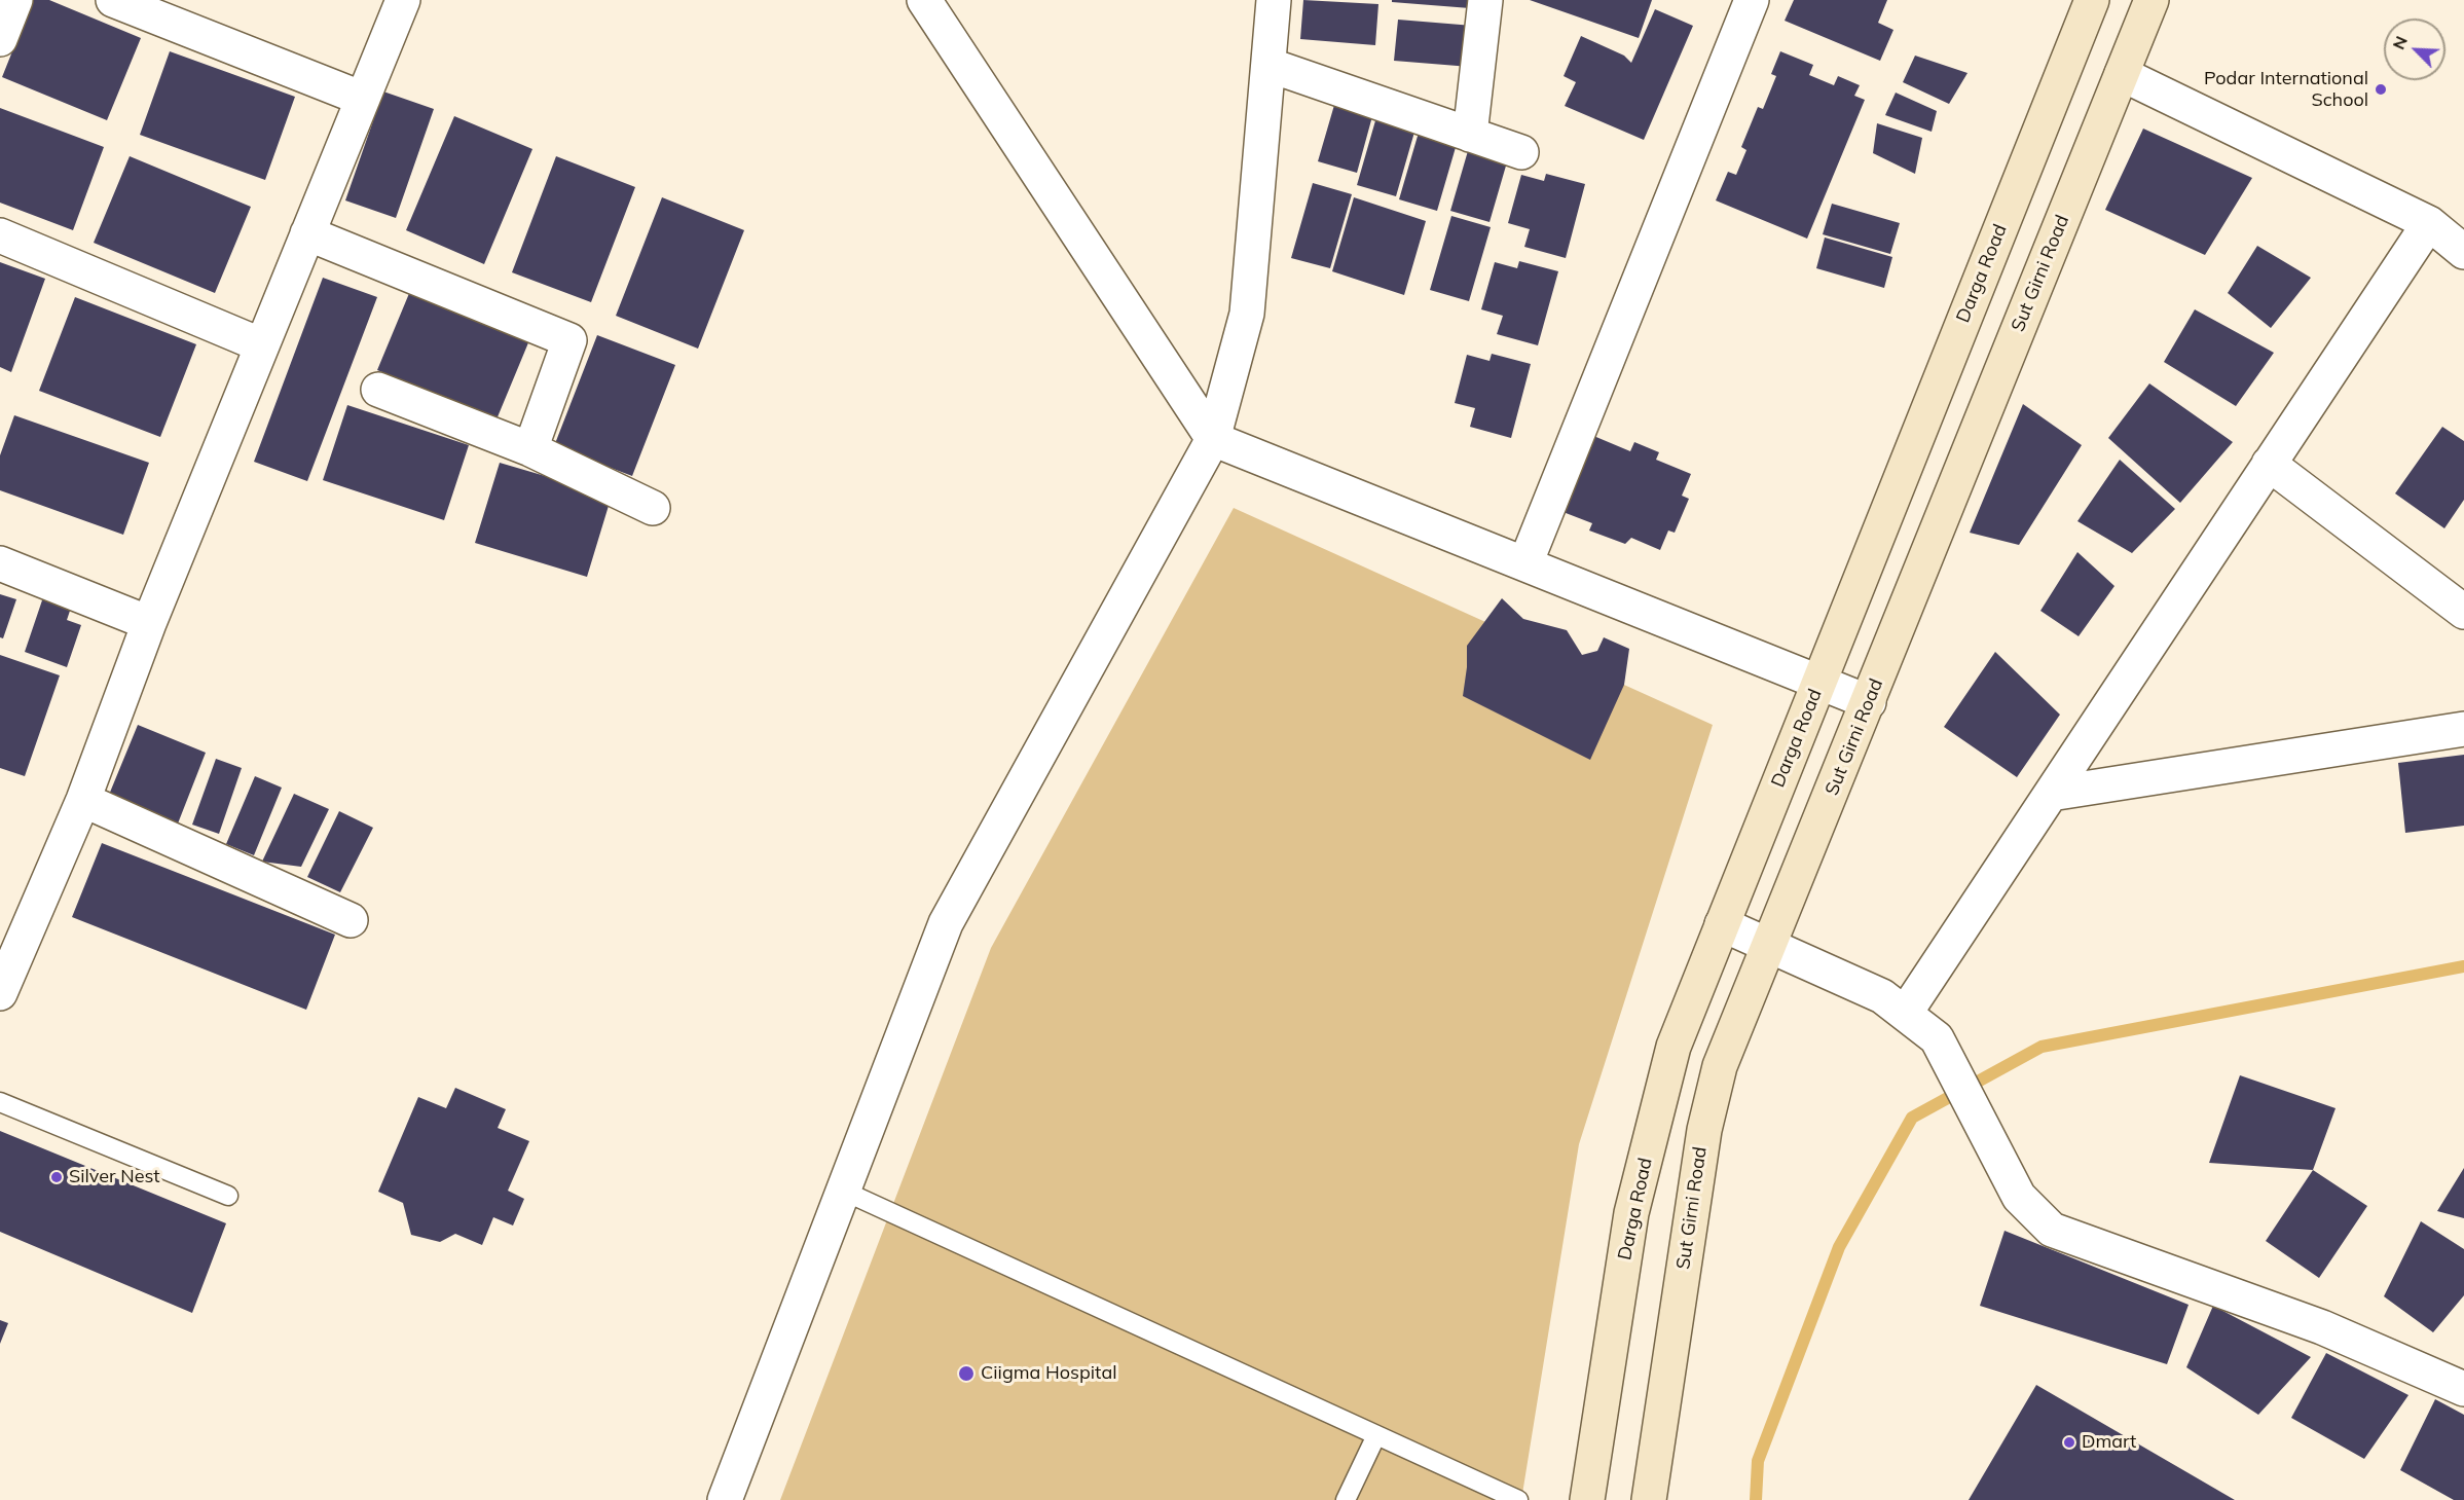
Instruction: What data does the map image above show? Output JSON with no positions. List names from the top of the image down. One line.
{"streets":{"main road":["Darga Road","Sut Girni Road"]},"places":["Podar International School","Silver Nest","Ciigma Hospital","Dmart"],"north":"top left"}
